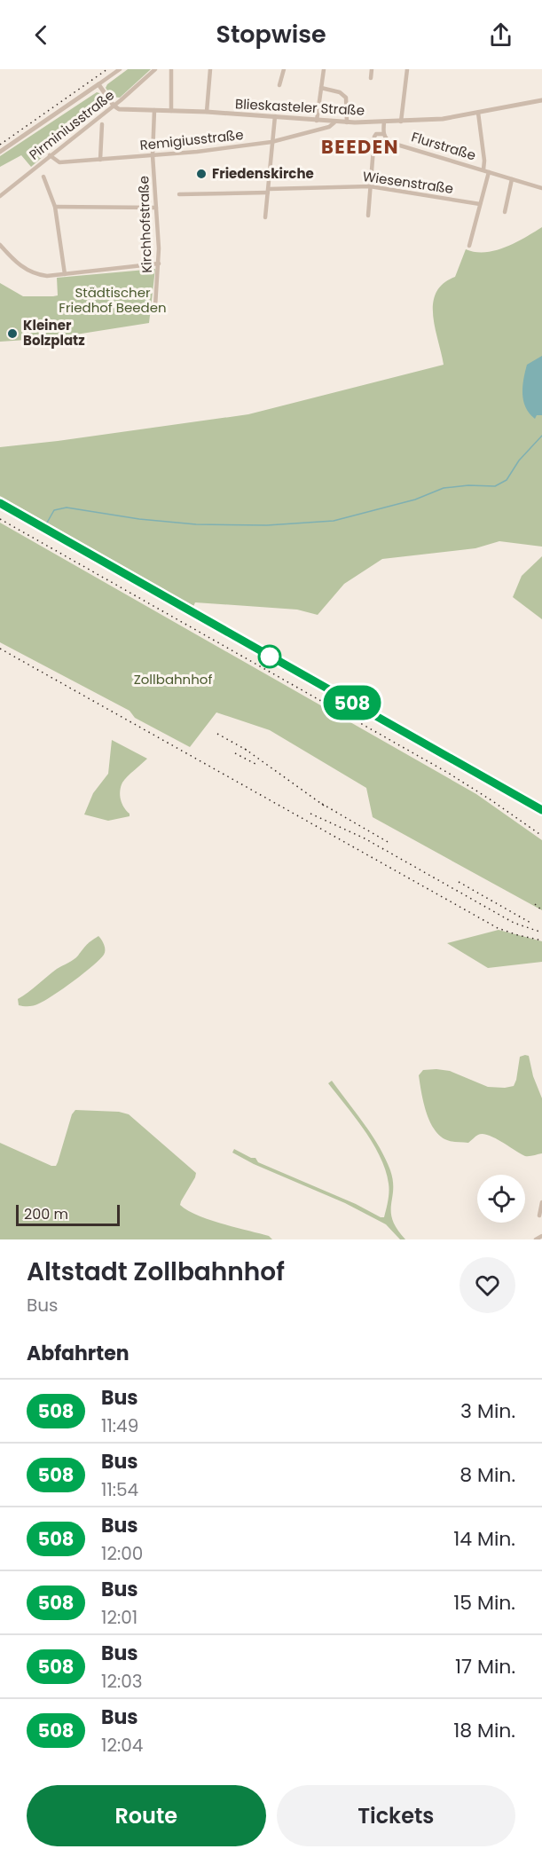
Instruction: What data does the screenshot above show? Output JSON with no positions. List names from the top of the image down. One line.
{"streets":{"street":["Blieskasteler Straße","Pirminiusstraße","Remigiusstraße","Flurstraße","Wiesenstraße","Kirchhofstraße"]},"crossings":[["Blieskasteler Straße","Pirminiusstraße"],["Blieskasteler Straße","Remigiusstraße"],["Blieskasteler Straße","Kirchhofstraße"],["Pirminiusstraße","Remigiusstraße"],["Remigiusstraße","Kirchhofstraße"]],"districts":["BEEDEN"],"parks":["Städtischer Friedhof Beeden","Zollbahnhof"],"places":["Friedenskirche","Kleiner Bolzplatz"],"lines":["bus line 508"],"scale_bar":"200 m","page":{"header":"Stopwise","on_map":"508","scale":"200 m","heading":[["Altstadt Zollbahnhof","Bus"],"Abfahrten"],"list":[{"mark":"508","name":"Bus","note":"11:49","value":"3 Min."},{"mark":"508","name":"Bus","note":"11:54","value":"8 Min."},{"mark":"508","name":"Bus","note":"12:00","value":"14 Min."},{"mark":"508","name":"Bus","note":"12:01","value":"15 Min."},{"mark":"508","name":"Bus","note":"12:03","value":"17 Min."},{"mark":"508","name":"Bus","note":"12:04","value":"18 Min."}],"buttons":["Route","Tickets"]}}
